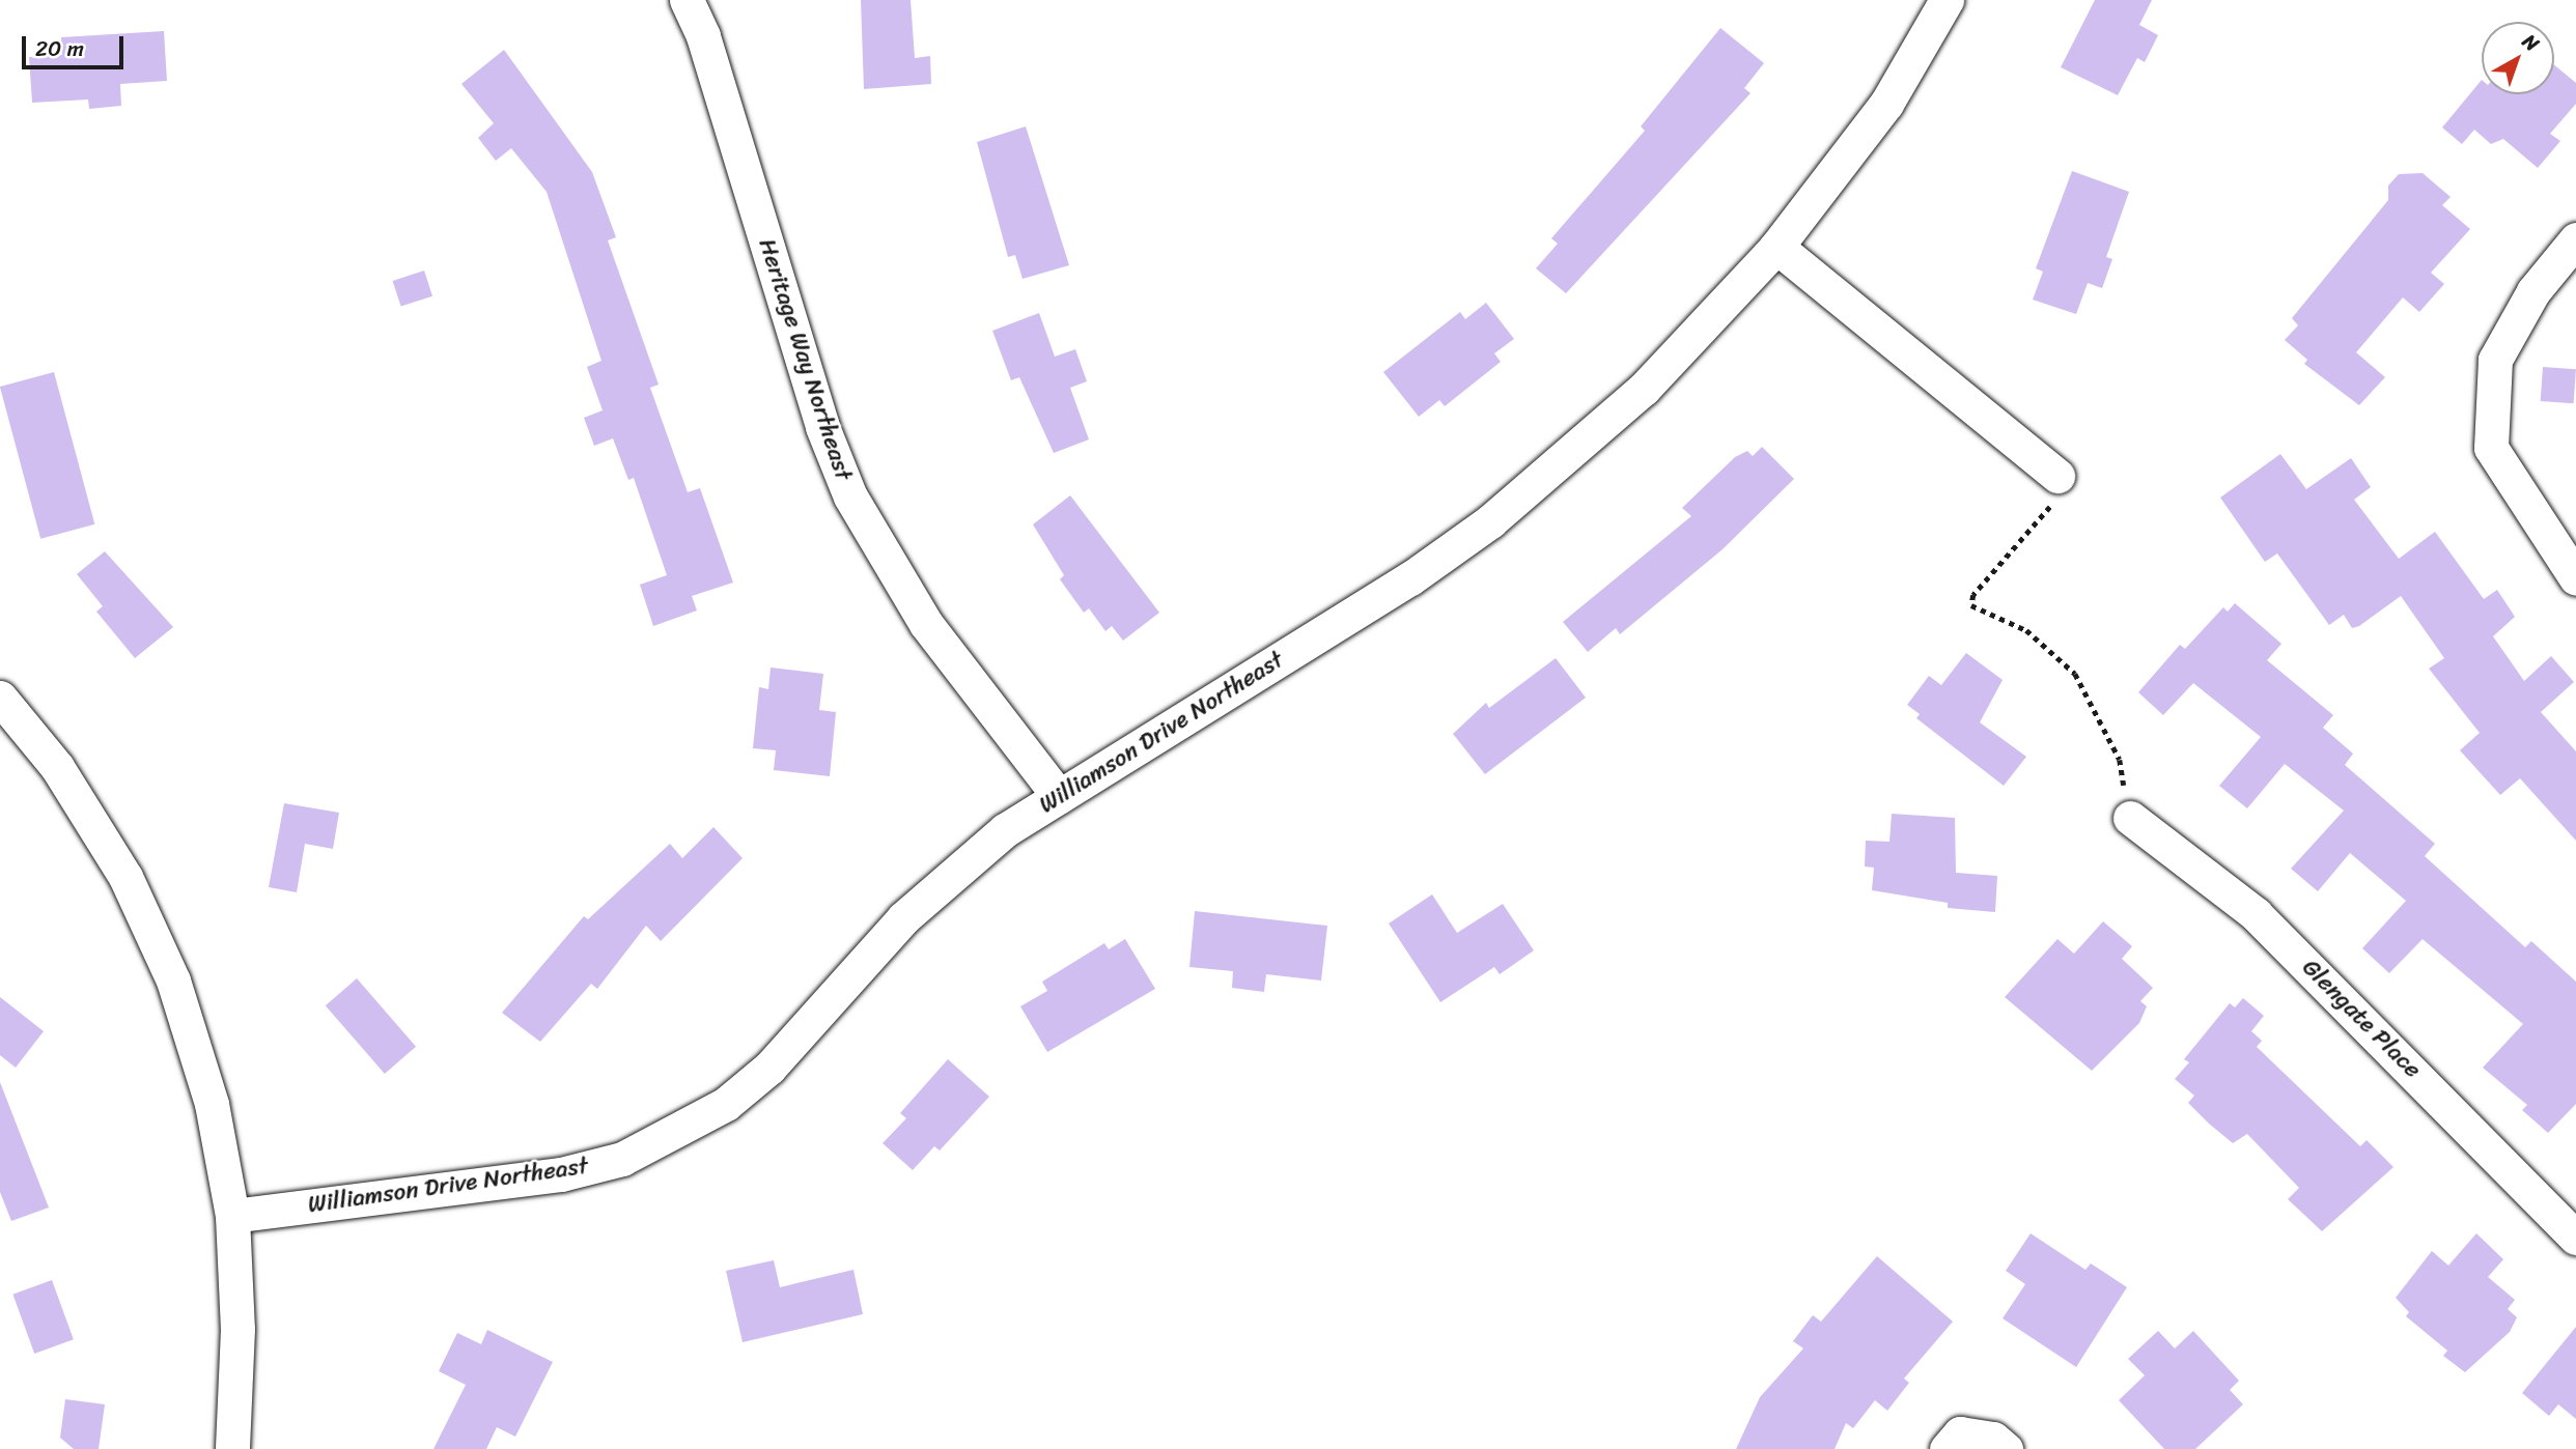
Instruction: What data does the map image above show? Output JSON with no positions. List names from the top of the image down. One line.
{"streets":{"street":["Heritage Way Northeast","Williamson Drive Northeast","Glengate Place"]},"crossings":[["Heritage Way Northeast","Williamson Drive Northeast"]],"scale_bar":"20 m","north":"top right"}
